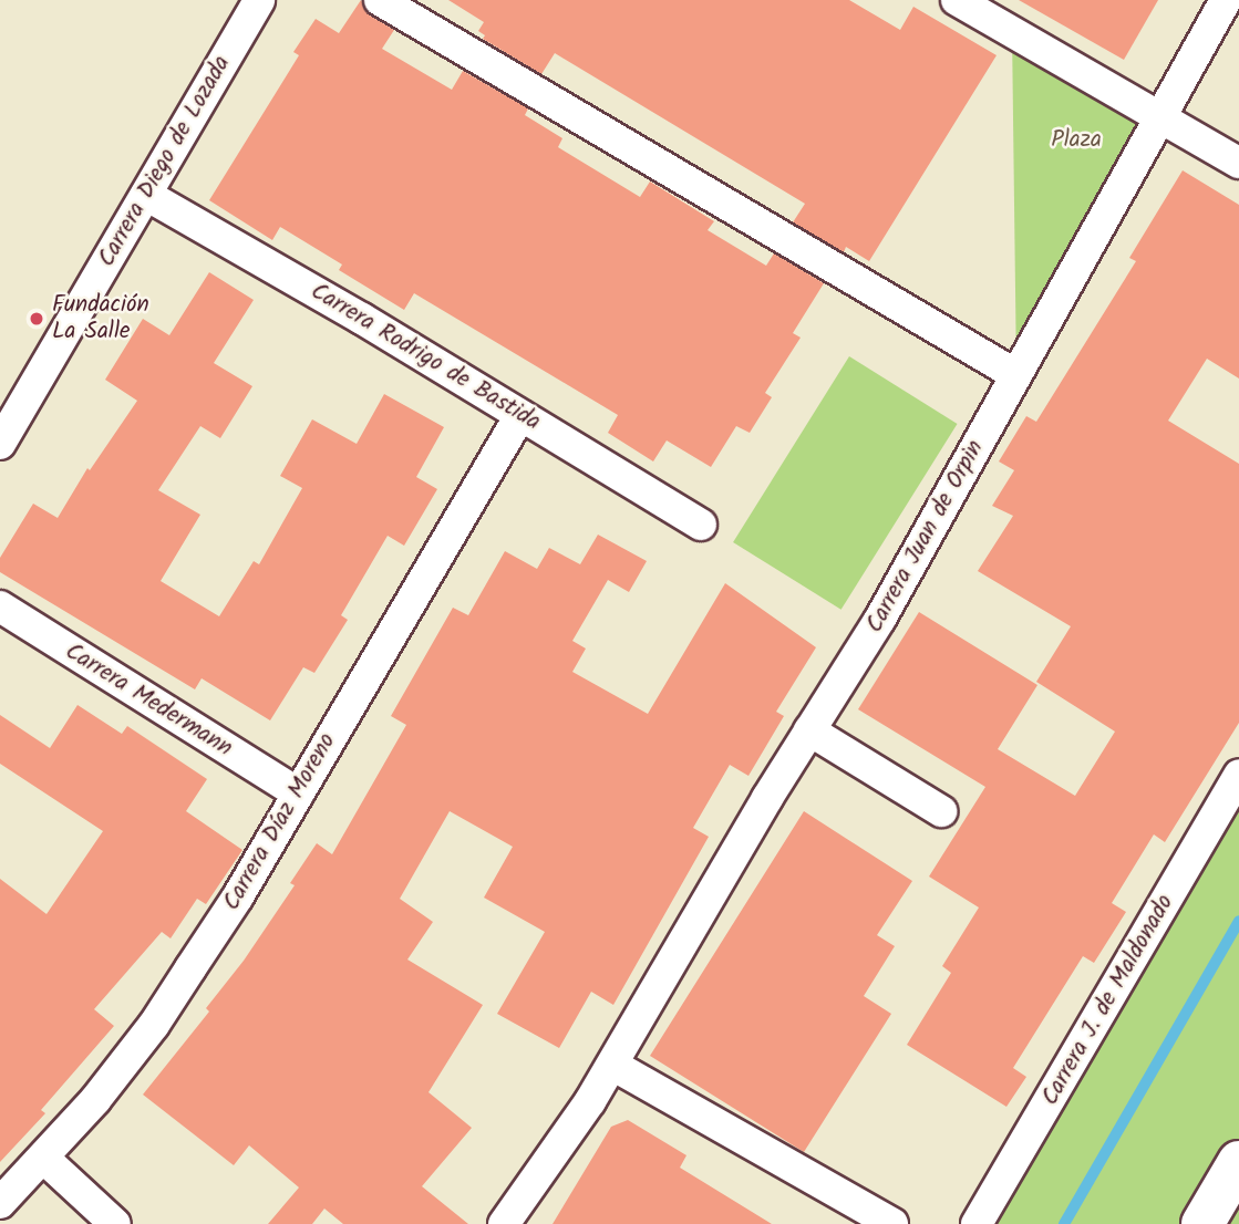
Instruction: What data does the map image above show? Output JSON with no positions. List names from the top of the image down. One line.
{"streets":{"street":["Carrera Diego de Lozada","Carrera Rodrigo de Bastida","Carrera Juan de Orpin","Carrera Medermann","Carrera Díaz Moreno","Carrera J. de Maldonado"]},"crossings":[["Carrera Diego de Lozada","Carrera Rodrigo de Bastida"],["Carrera Rodrigo de Bastida","Carrera Díaz Moreno"],["Carrera Medermann","Carrera Díaz Moreno"]],"parks":["Plaza"],"places":["Fundación La Salle"]}
